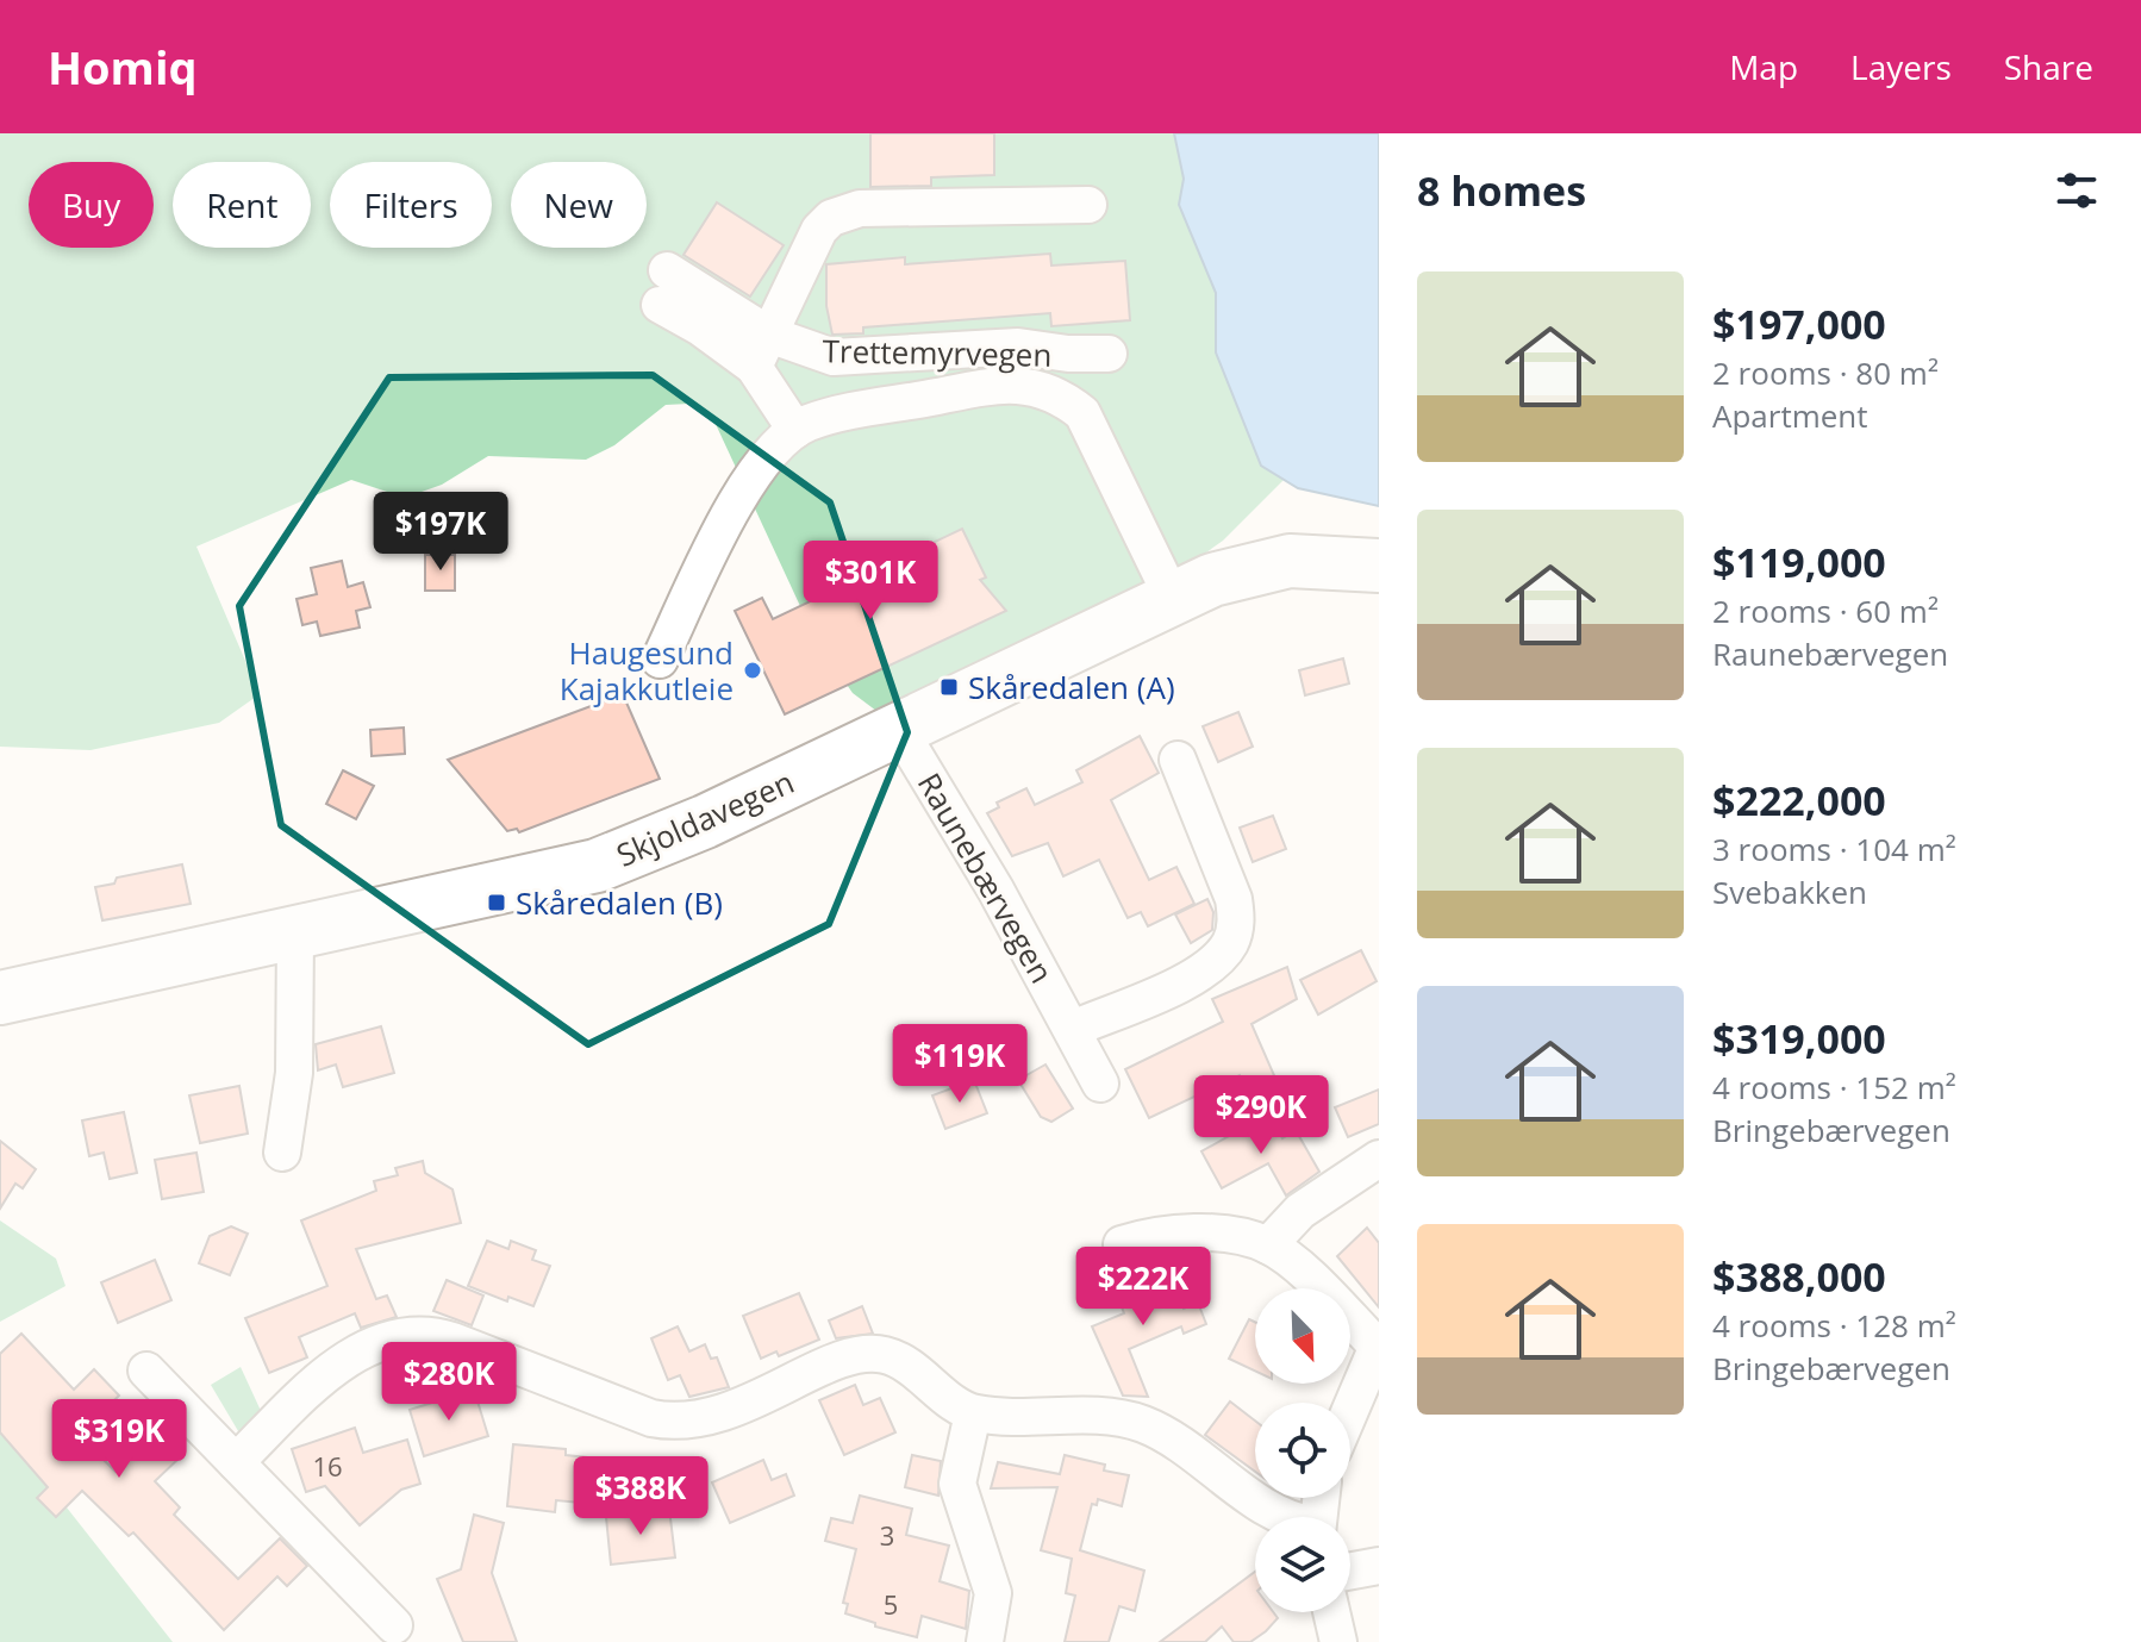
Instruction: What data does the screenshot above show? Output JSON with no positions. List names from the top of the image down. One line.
{"streets":{"main road":["Skjoldavegen"],"street":["Trettemyrvegen","Raunebærvegen"]},"crossings":[["Skjoldavegen","Raunebærvegen"]],"places":{"other":["Haugesund Kajakkutleie"],"transit":["Skåredalen (A)","Skåredalen (B)"]},"house_numbers":["16","3","5"],"north":"bottom right","page":{"header":"Homiq","nav":["Map","Layers","Share"],"heading":"8 homes","chip":["Buy","Rent","Filters","New"],"list":[{"name":"$197,000","note":"2 rooms · 80 m² · Apartment"},{"name":"$119,000","note":"2 rooms · 60 m² · Raunebærvegen"},{"name":"$222,000","note":"3 rooms · 104 m² · Svebakken"},{"name":"$319,000","note":"4 rooms · 152 m² · Bringebærvegen"},{"name":"$388,000","note":"4 rooms · 128 m² · Bringebærvegen"}],"price":["$197K","$301K","$119K","$290K","$222K","$280K","$319K","$388K"]}}
